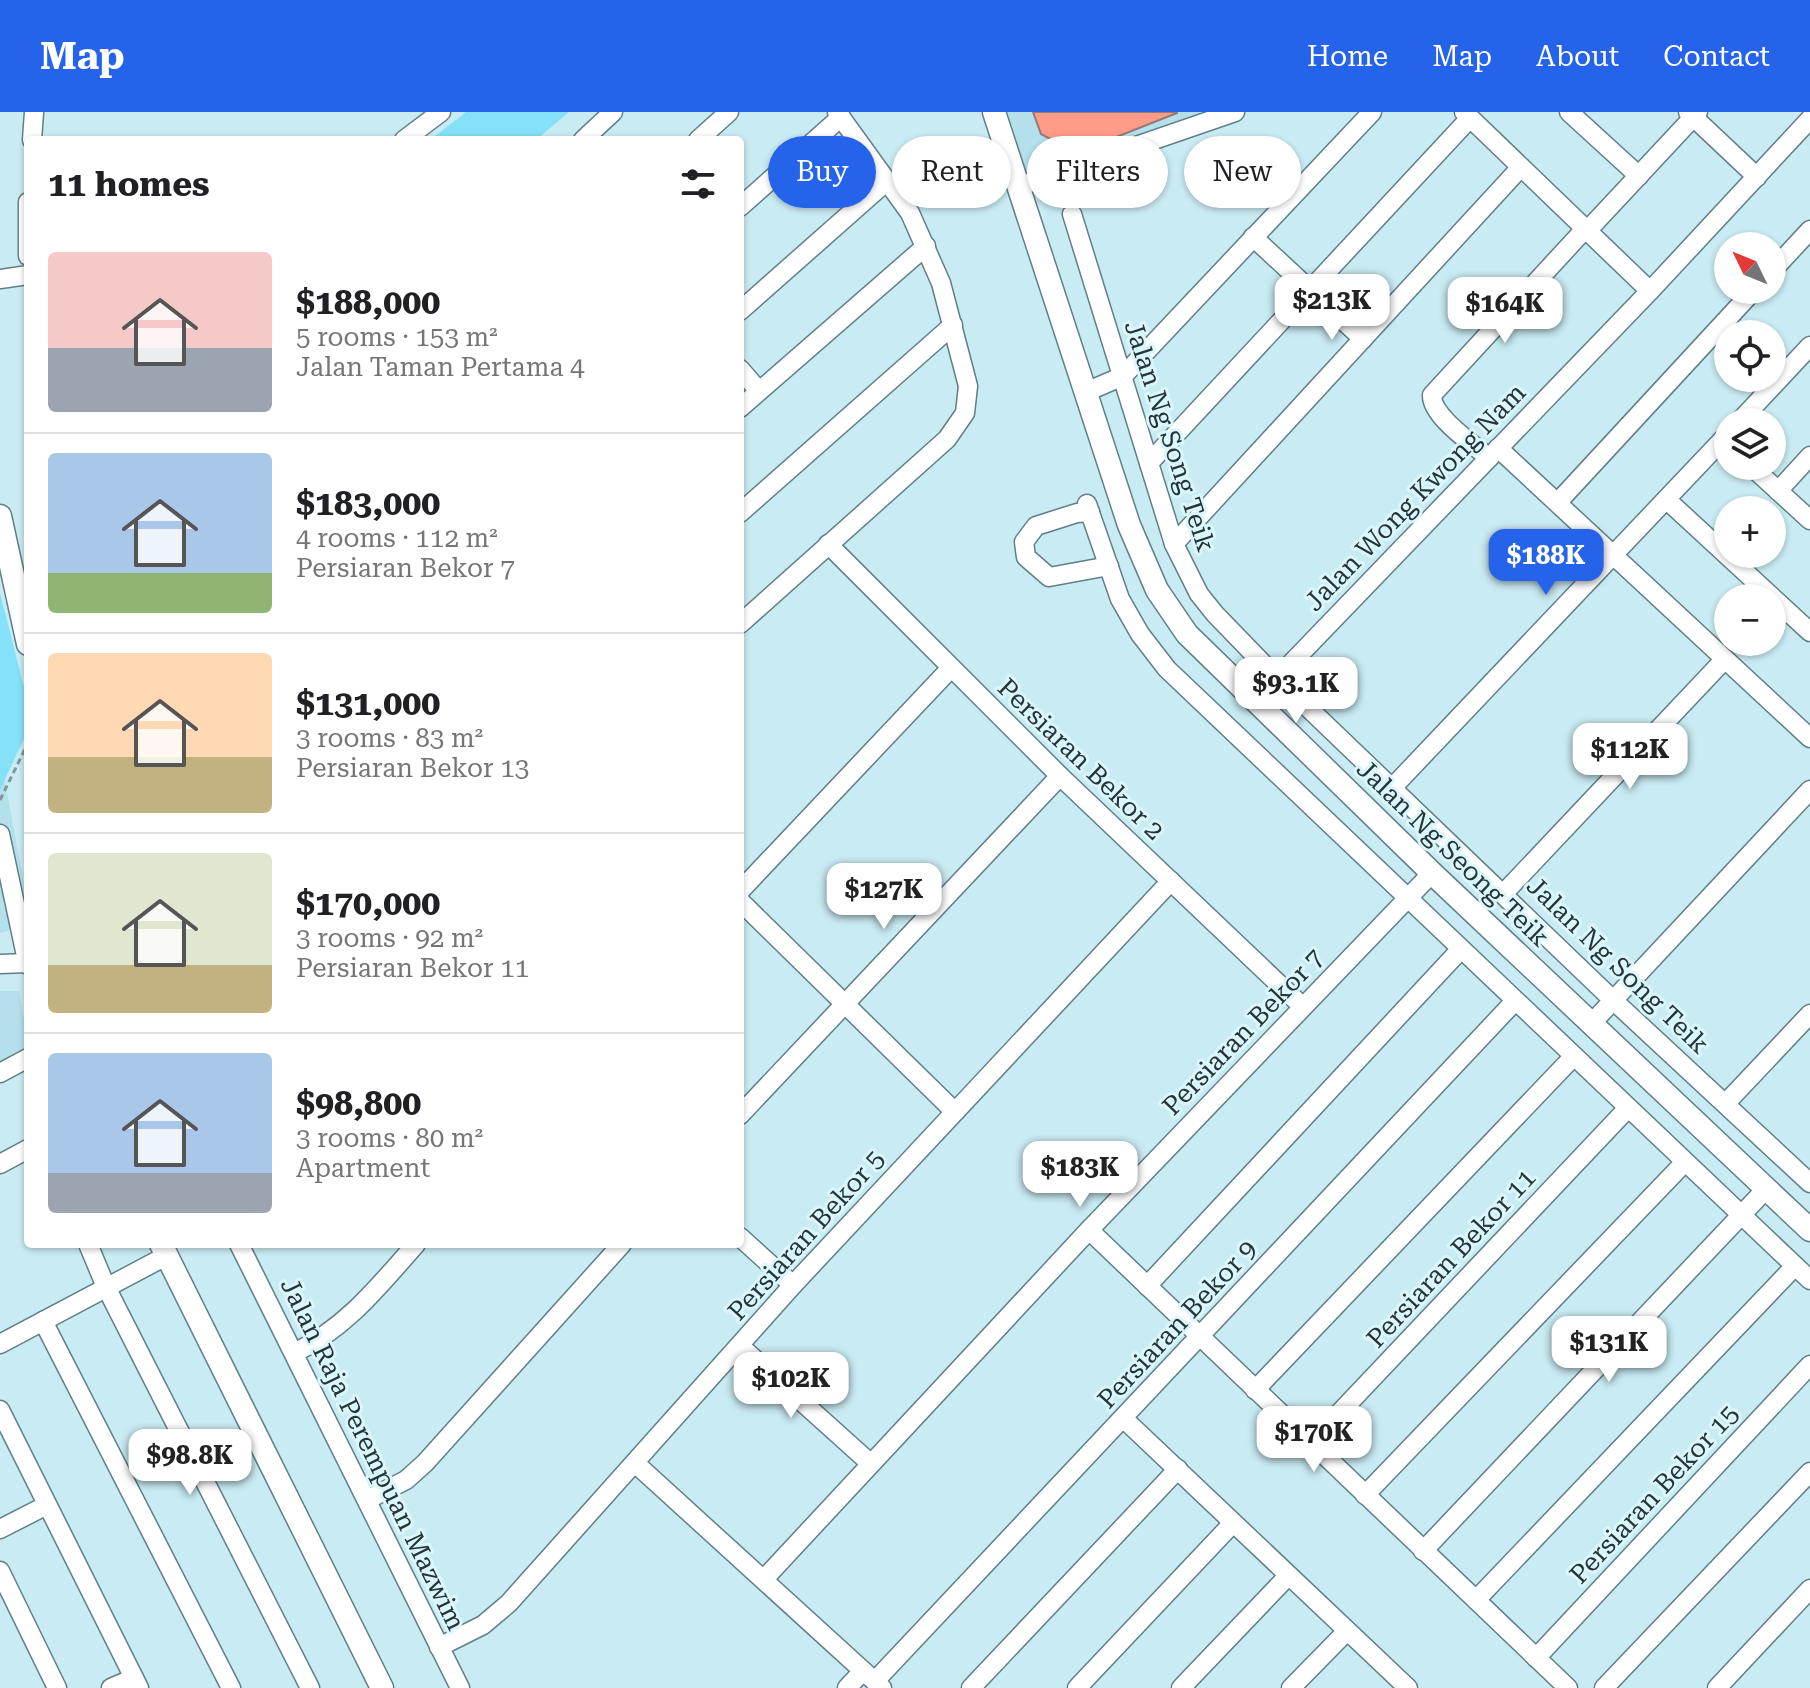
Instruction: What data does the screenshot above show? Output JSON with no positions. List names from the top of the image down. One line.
{"streets":{"main road":["Jalan Ng Seong Teik"],"street":["Jalan Ng Song Teik","Jalan Wong Kwong Nam","Persiaran Bekor 2","Persiaran Bekor 7","Persiaran Bekor 5","Persiaran Bekor 11","Persiaran Bekor 9","Jalan Raja Perempuan Mazwim","Persiaran Bekor 15"]},"crossings":[["Jalan Ng Song Teik","Jalan Wong Kwong Nam"],["Jalan Wong Kwong Nam","Jalan Ng Seong Teik"],["Persiaran Bekor 2","Persiaran Bekor 7"],["Persiaran Bekor 2","Persiaran Bekor 5"],["Jalan Ng Seong Teik","Persiaran Bekor 7"],["Persiaran Bekor 5","Jalan Raja Perempuan Mazwim"]],"north":"top left","page":{"header":"Map","nav":["Home","Map","About","Contact"],"chip":["Buy","Rent","Filters","New"],"heading":"11 homes","map_buttons":["+","−"],"list":[{"name":"$188,000","note":"5 rooms · 153 m² · Jalan Taman Pertama 4"},{"name":"$183,000","note":"4 rooms · 112 m² · Persiaran Bekor 7"},{"name":"$131,000","note":"3 rooms · 83 m² · Persiaran Bekor 13"},{"name":"$170,000","note":"3 rooms · 92 m² · Persiaran Bekor 11"},{"name":"$98,800","note":"3 rooms · 80 m² · Apartment"}],"price":["$213K","$164K","$188K","$93.1K","$112K","$127K","$183K","$131K","$102K","$170K","$98.8K"]}}
